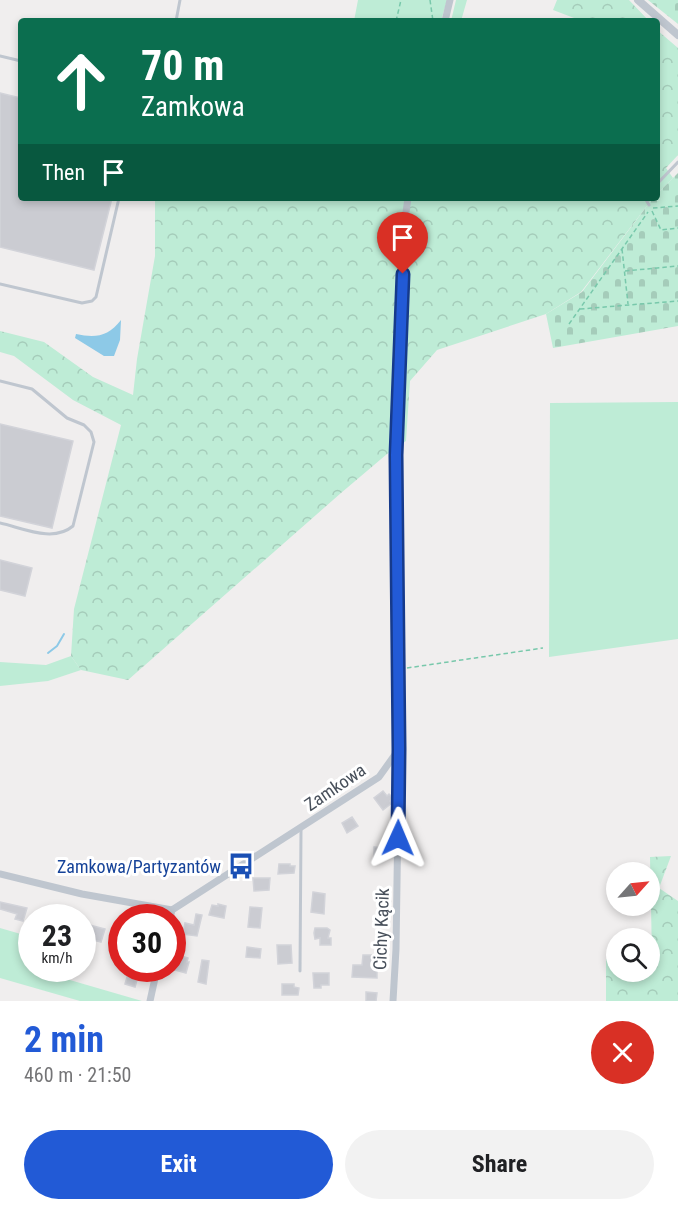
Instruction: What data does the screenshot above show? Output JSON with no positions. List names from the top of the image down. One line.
{"streets":{"street":["Zamkowa","Cichy Kącik"]},"crossings":[["Zamkowa","Cichy Kącik"]],"places":{"bus stop":["Zamkowa/Partyzantów"]},"north":"top right","page":{"turn":["70 m","Zamkowa"],"then":"Then","speed":"23 km/h","limit":"30","heading":["2 min","460 m · 21:50"],"buttons":["Exit","Share"]}}
